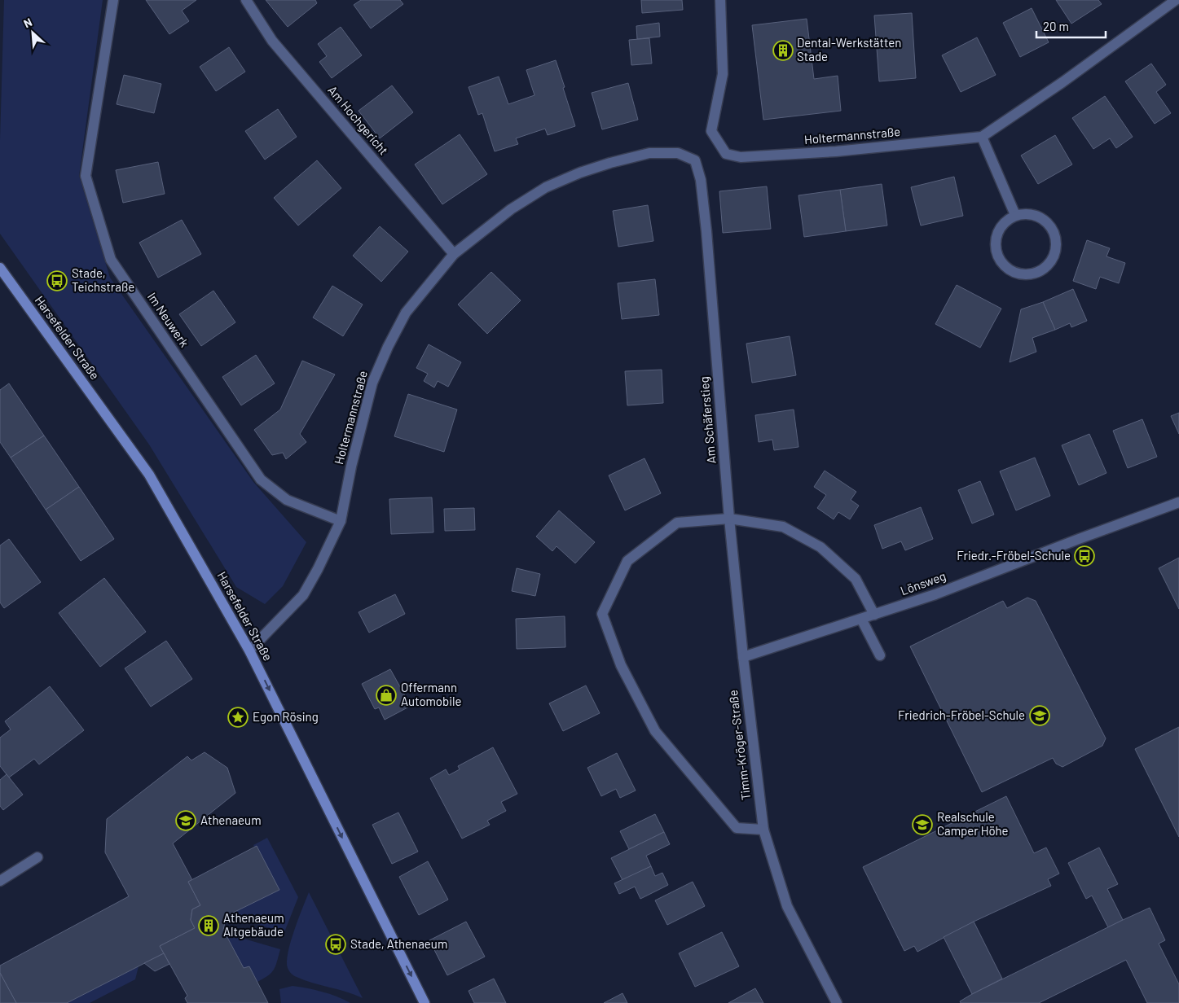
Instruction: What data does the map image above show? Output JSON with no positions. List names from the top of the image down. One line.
{"streets":{"main road":["Harsefelder Straße"],"street":["Am Hochgericht","Holtermannstraße","Im Neuwerk","Am Schäferstieg","Lönsweg","Timm-Kröger-Straße"]},"crossings":[["Am Hochgericht","Holtermannstraße"],["Holtermannstraße","Im Neuwerk"],["Holtermannstraße","Harsefelder Straße"],["Holtermannstraße","Am Schäferstieg"],["Am Schäferstieg","Lönsweg"],["Am Schäferstieg","Timm-Kröger-Straße"],["Lönsweg","Timm-Kröger-Straße"]],"one_way":["Harsefelder Straße"],"places":{"building":["Dental-Werkstätten Stade","Athenaeum Altgebäude"],"bus stop":["Stade, Teichstraße","Friedr.-Fröbel-Schule","Stade, Athenaeum"],"shop":["Offermann Automobile"],"school or university":["Friedrich-Fröbel-Schule","Athenaeum","Realschule Camper Höhe"],"place":["Egon Rösing"]},"scale_bar":"20 m","north":"top left"}
